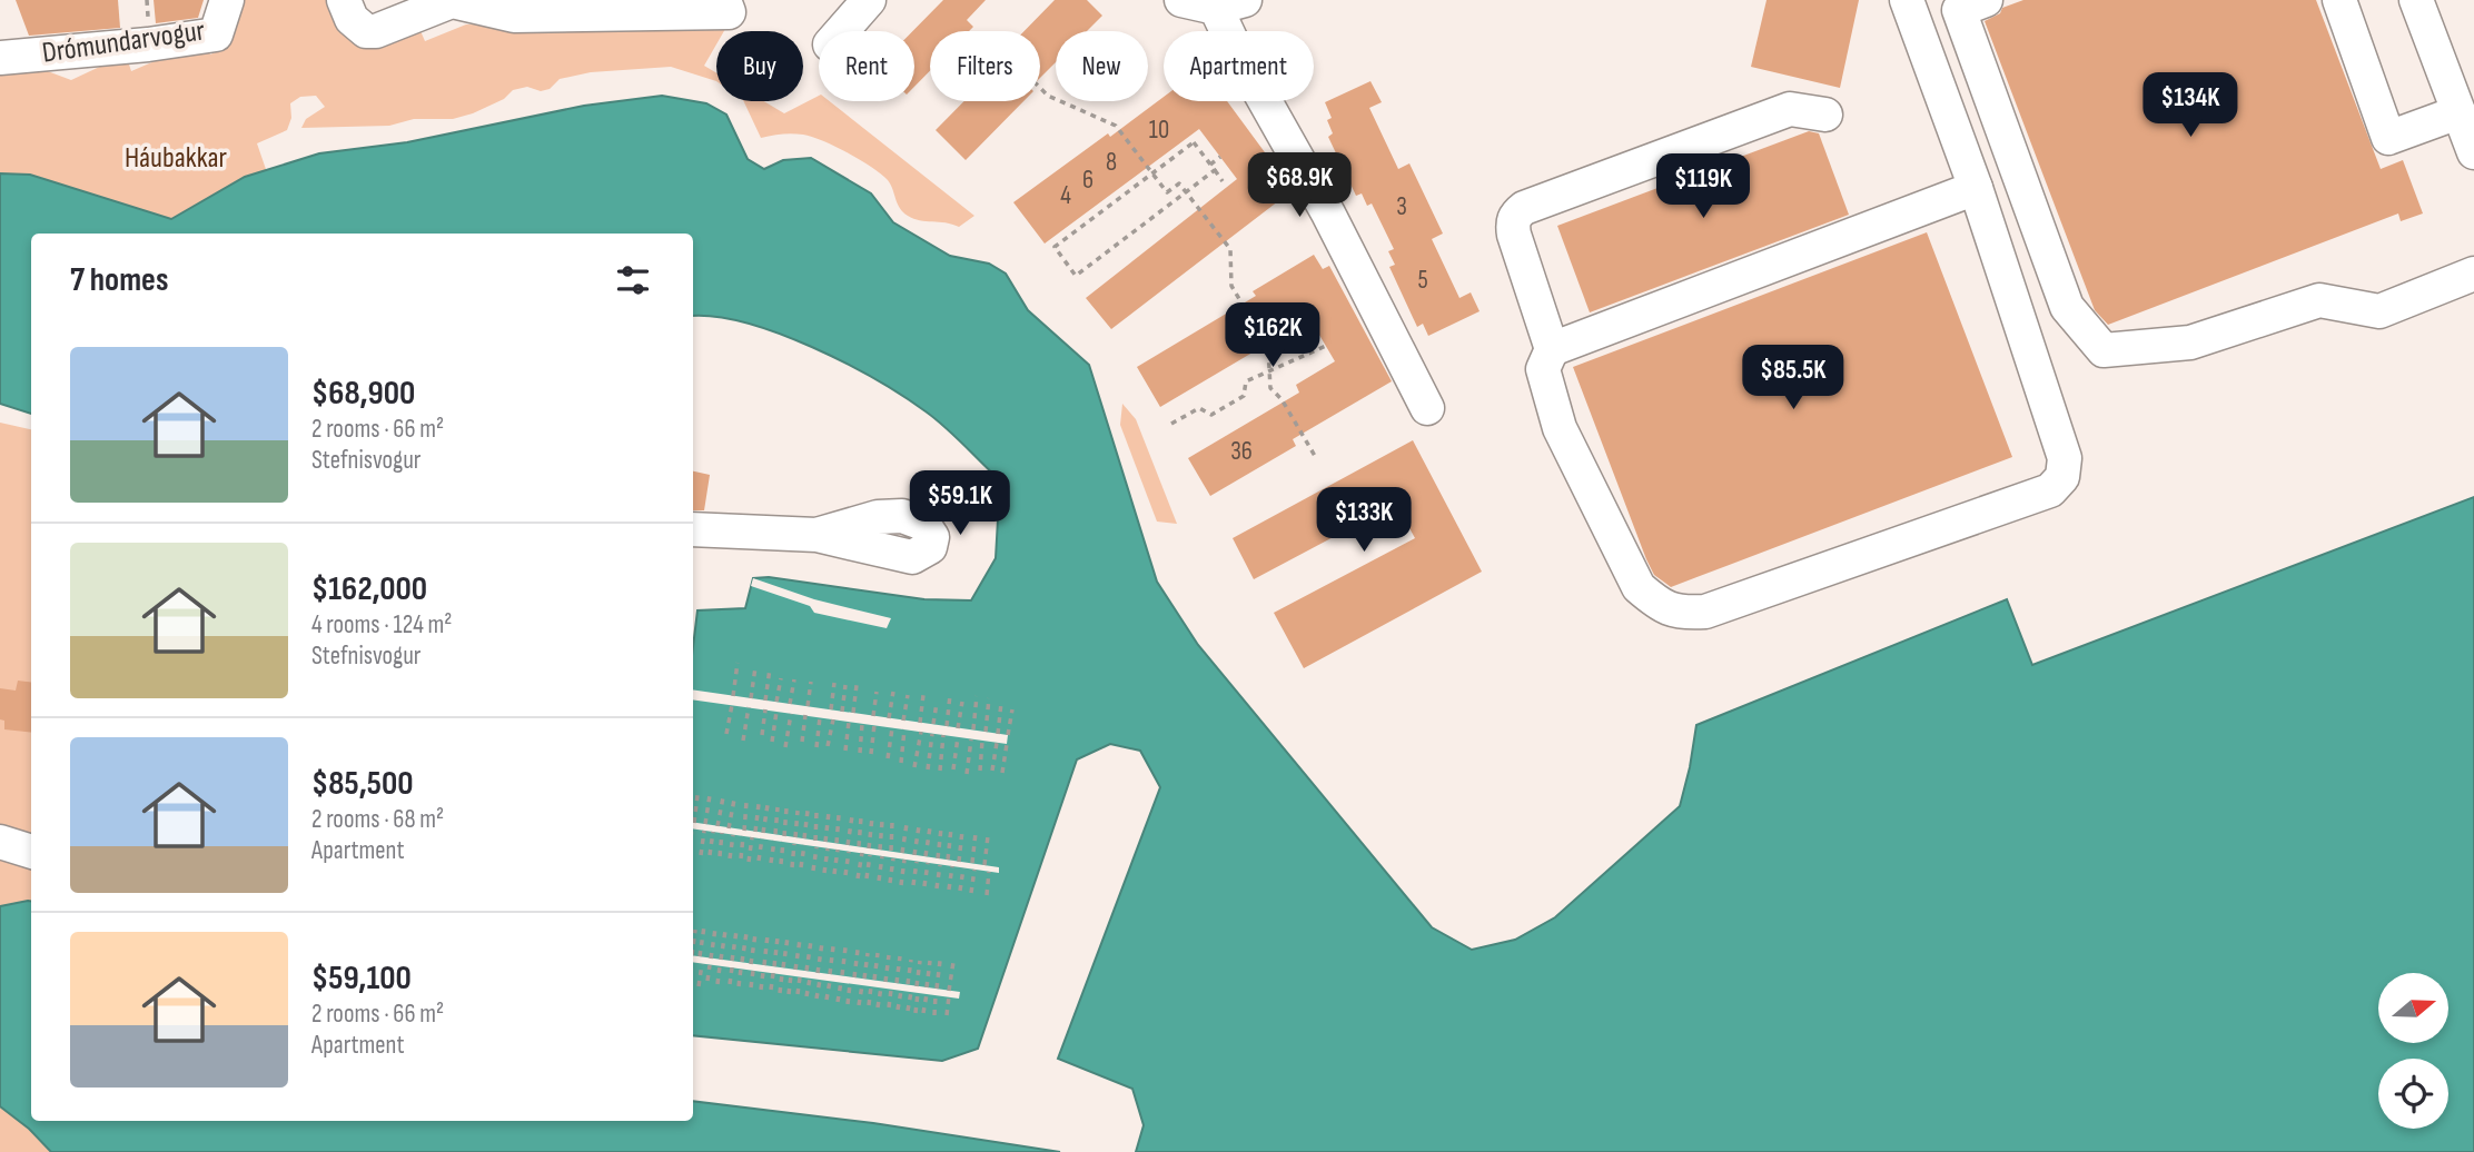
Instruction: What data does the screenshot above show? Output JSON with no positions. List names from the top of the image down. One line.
{"streets":{"street":["Drómundarvogur"]},"parks":["Háubakkar"],"house_numbers":["10","8","6","4","3","5","36"],"north":"right","page":{"chip":["Buy","Rent","Filters","New","Apartment"],"price":["$134K","$68.9K","$119K","$162K","$85.5K","$59.1K","$133K"],"heading":"7 homes","list":[{"name":"$68,900","note":"2 rooms · 66 m² · Stefnisvogur"},{"name":"$162,000","note":"4 rooms · 124 m² · Stefnisvogur"},{"name":"$85,500","note":"2 rooms · 68 m² · Apartment"},{"name":"$59,100","note":"2 rooms · 66 m² · Apartment"}]}}
